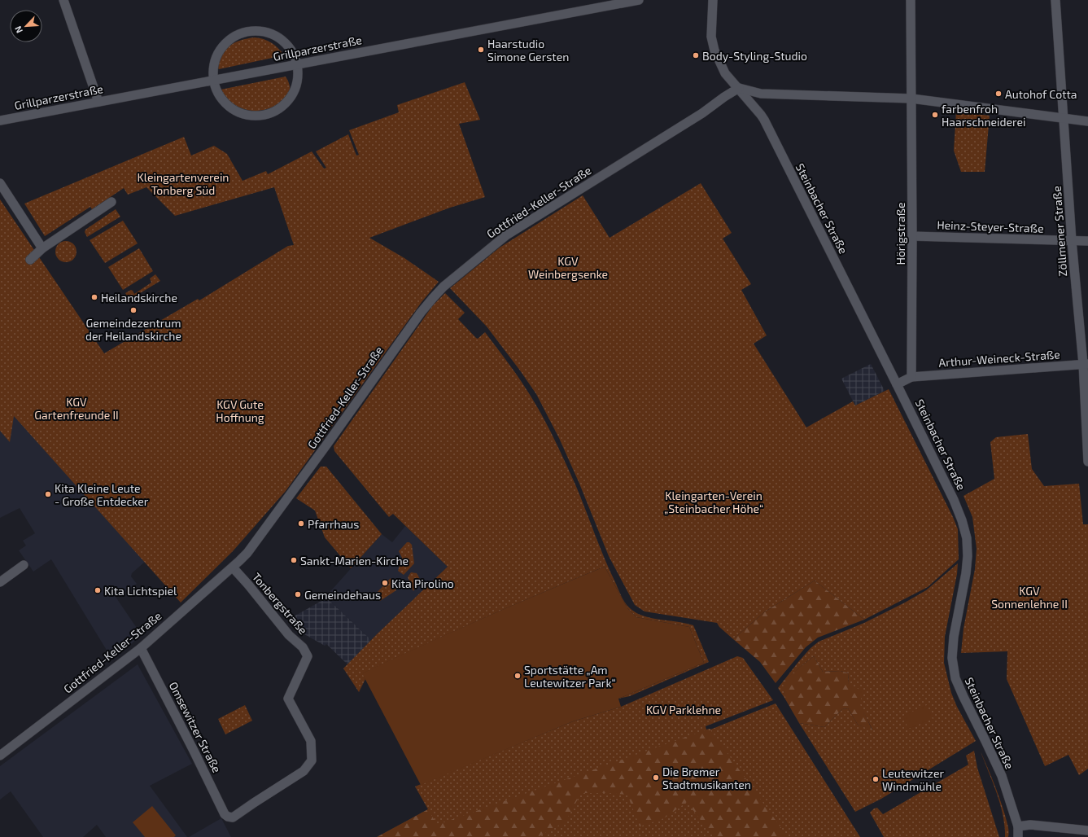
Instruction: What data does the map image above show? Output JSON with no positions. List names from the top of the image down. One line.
{"streets":{"street":["Grillparzerstraße","Gottfried-Keller-Straße","Steinbacher Straße","Heinz-Steyer-Straße","Zöllmener Straße","Hörigstraße","Arthur-Weineck-Straße","Tonbergstraße","Omsewitzer Straße"]},"crossings":[["Gottfried-Keller-Straße","Steinbacher Straße"],["Gottfried-Keller-Straße","Tonbergstraße"],["Gottfried-Keller-Straße","Omsewitzer Straße"],["Heinz-Steyer-Straße","Zöllmener Straße"],["Heinz-Steyer-Straße","Hörigstraße"],["Zöllmener Straße","Arthur-Weineck-Straße"],["Hörigstraße","Arthur-Weineck-Straße"],["Tonbergstraße","Omsewitzer Straße"]],"parks":["Kleingartenverein Tonberg Süd","KGV Weinbergsenke","KGV Gartenfreunde II","KGV Gute Hoffnung","Kleingarten-Verein „Steinbacher Höhe“","KGV Sonnenlehne II","KGV Parklehne"],"places":["Haarstudio Simone Gersten","Body-Styling-Studio","Autohof Cotta","farbenfroh Haarschneiderei","Heilandskirche","Gemeindezentrum der Heilandskirche","Kita Kleine Leute - Große Entdecker","Pfarrhaus","Sankt-Marien-Kirche","Kita Pirolino","Kita Lichtspiel","Gemeindehaus","Sportstätte „Am Leutewitzer Park“","Die Bremer Stadtmusikanten","Leutewitzer Windmühle"],"north":"bottom left"}
